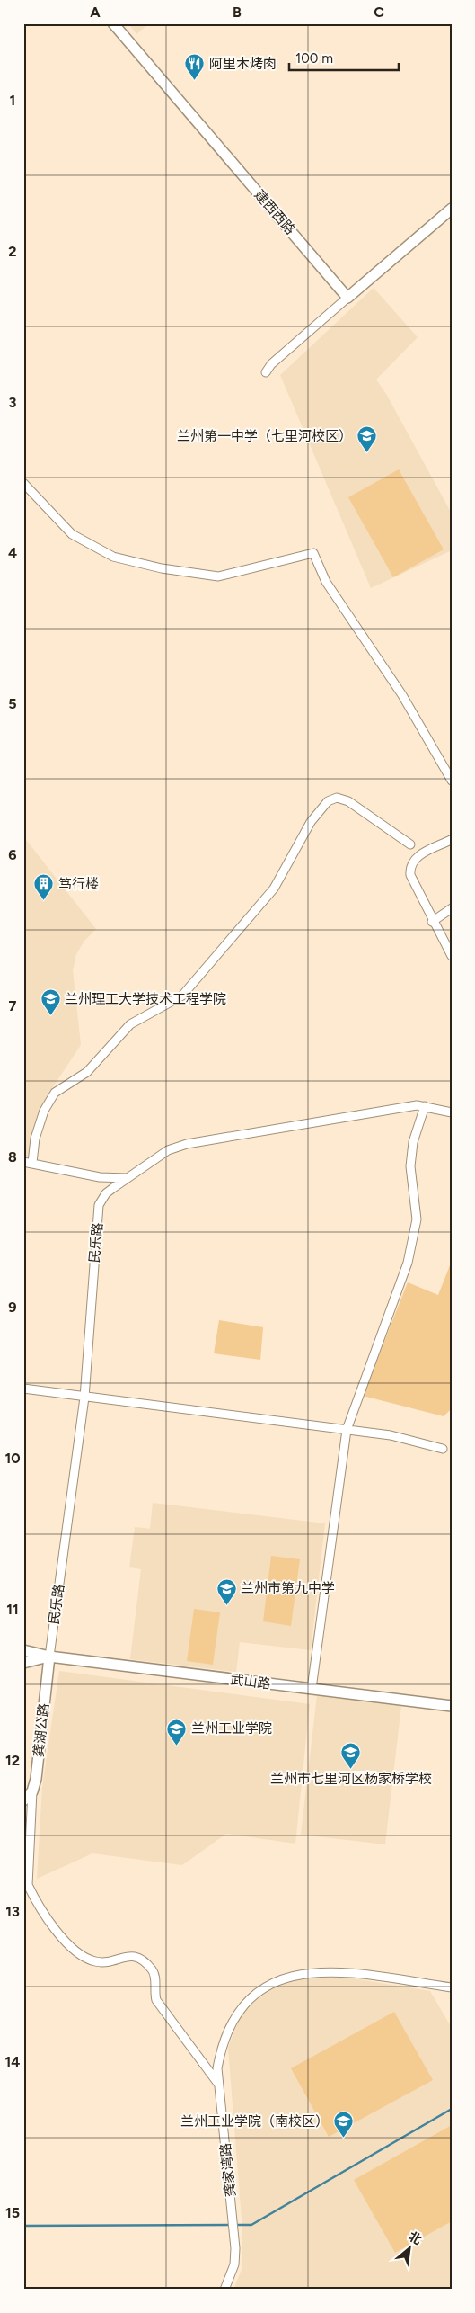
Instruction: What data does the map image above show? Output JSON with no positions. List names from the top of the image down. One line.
{"streets":{"main road":["建西西路","武山路","龚湖公路"],"street":["民乐路","龚家湾路"]},"crossings":[["民乐路","武山路"],["民乐路","龚湖公路"],["武山路","龚湖公路"]],"places":{"restaurant":["阿里木烤肉"],"school or university":["兰州第一中学（七里河校区）","兰州理工大学技术工程学院","兰州市第九中学","兰州工业学院","兰州市七里河区杨家桥学校","兰州工业学院（南校区）"],"building":["笃行楼"]},"scale_bar":"100 m","north":"top right","grid":{"columns":["A","B","C"],"rows":["1","2","3","4","5","6","7","8","9","10","11","12","13","14","15"]}}
